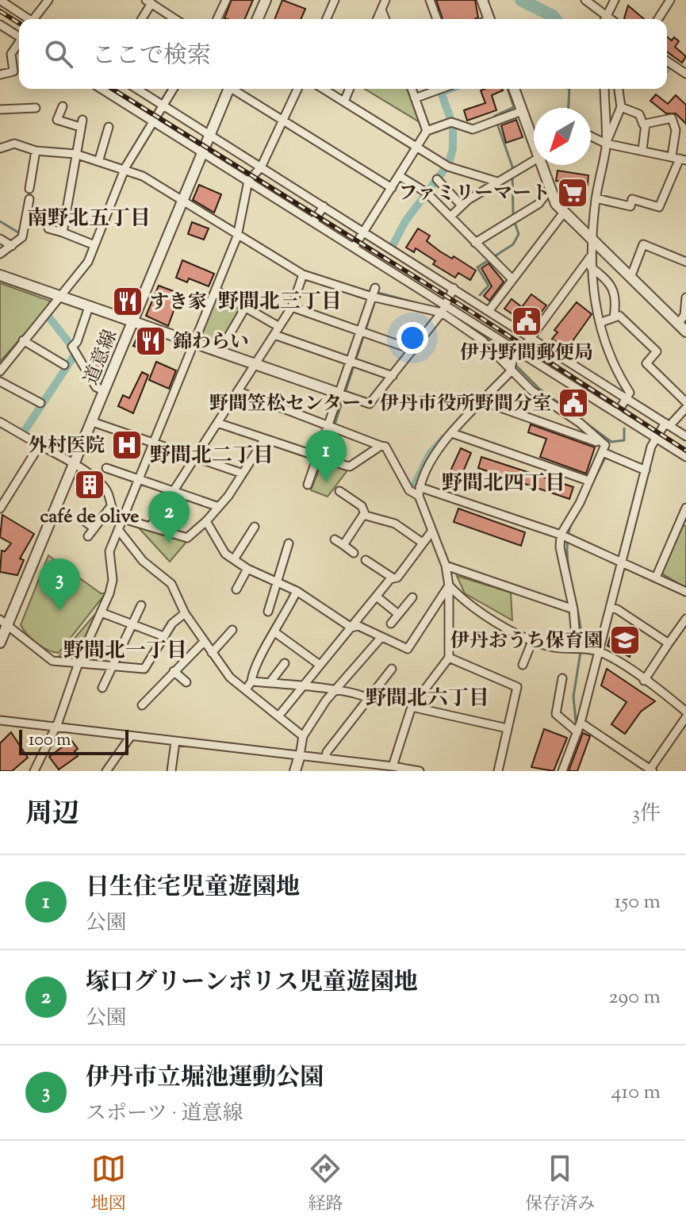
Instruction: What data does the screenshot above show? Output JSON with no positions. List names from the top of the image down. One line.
{"streets":{"street":["道意線"]},"districts":["南野北五丁目","野間北三丁目","野間北二丁目","野間北四丁目","野間北一丁目","野間北六丁目"],"places":{"supermarket":["ファミリーマート"],"restaurant":["すき家","錦わらい"],"public building":["伊丹野間郵便局","野間笠松センター・伊丹市役所野間分室"],"hospital":["外村医院"],"building":["café de olive"],"school or university":["伊丹おうち保育園"]},"scale_bar":"100 m","north":"bottom left","page":{"search":"ここで検索","pins":["1","2","3"],"scale":"100 m","heading":["周辺","3件"],"list":[{"mark":"1","name":"日生住宅児童遊園地","note":"公園","value":"150 m"},{"mark":"2","name":"塚口グリーンポリス児童遊園地","note":"公園","value":"290 m"},{"mark":"3","name":"伊丹市立堀池運動公園","note":"スポーツ · 道意線","value":"410 m"}],"nav":["地図","経路","保存済み"]}}
